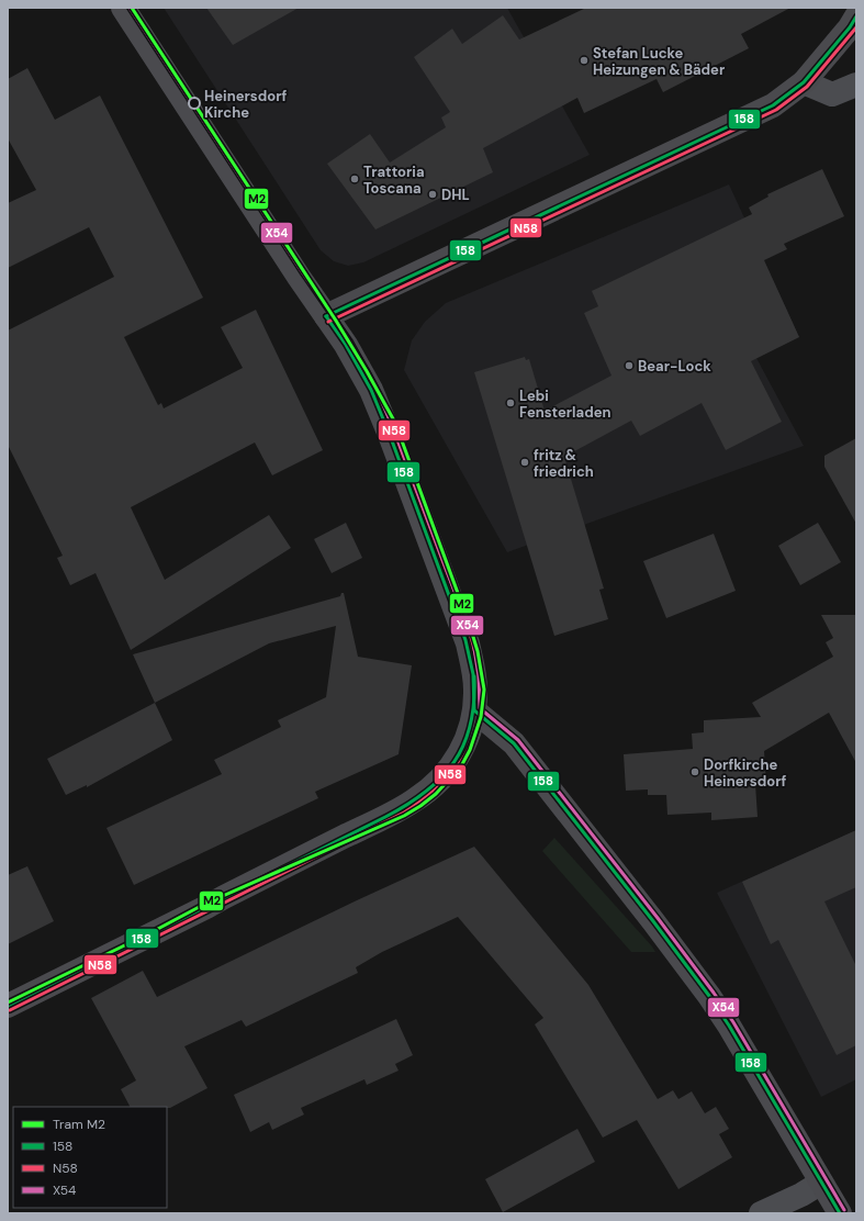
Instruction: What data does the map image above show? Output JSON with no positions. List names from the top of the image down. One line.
{"places":["Stefan Lucke Heizungen & Bäder","Heinersdorf Kirche","Trattoria Toscana","DHL","Bear-Lock","Lebi Fensterladen","fritz & friedrich","Dorfkirche Heinersdorf"],"lines":["tram line M2","transit line X54","transit line 158","transit line N58"],"legend":["Tram M2","158","N58","X54"]}
